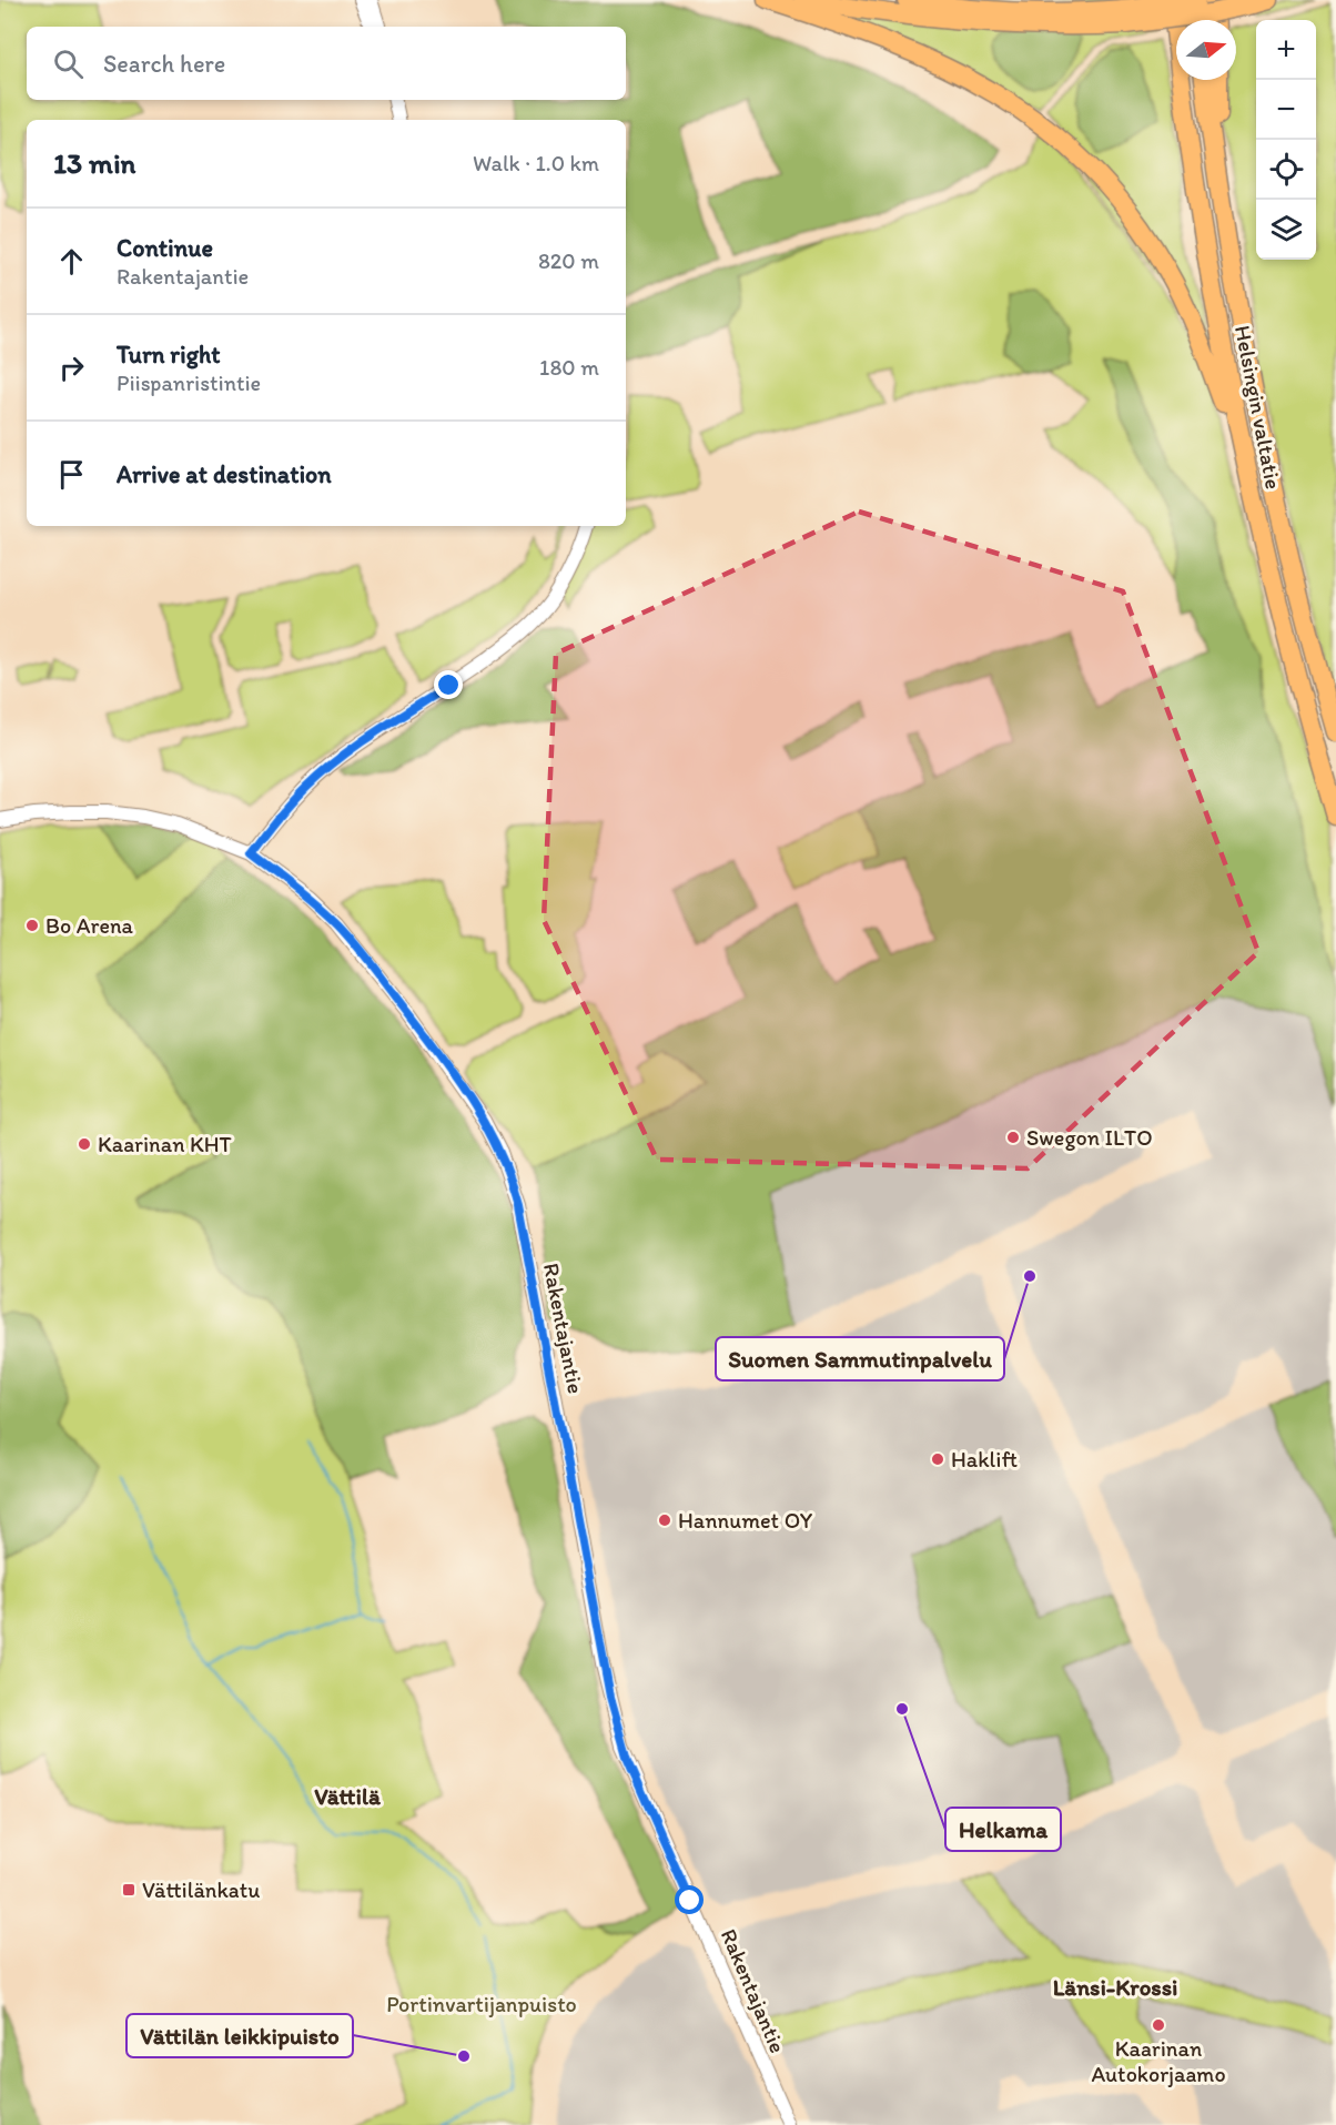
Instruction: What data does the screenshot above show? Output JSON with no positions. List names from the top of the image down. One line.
{"streets":{"highway":["Helsingin valtatie"],"street":["Rakentajantie"]},"districts":["Vättilä","Länsi-Krossi"],"parks":["Portinvartijanpuisto"],"places":{"other":["Bo Arena","Swegon ILTO","Kaarinan KHT","Suomen Sammutinpalvelu","Haklift","Hannumet OY","Helkama","Kaarinan Autokorjaamo","Vättilän leikkipuisto"],"transit":["Vättilänkatu"]},"north":"right","page":{"map_buttons":["+","−"],"search":"Search here","heading":["13 min","Walk · 1.0 km"],"list":[["Continue","Rakentajantie","820 m"],["Turn right","Piispanristintie","180 m"],"Arrive at destination"]}}
